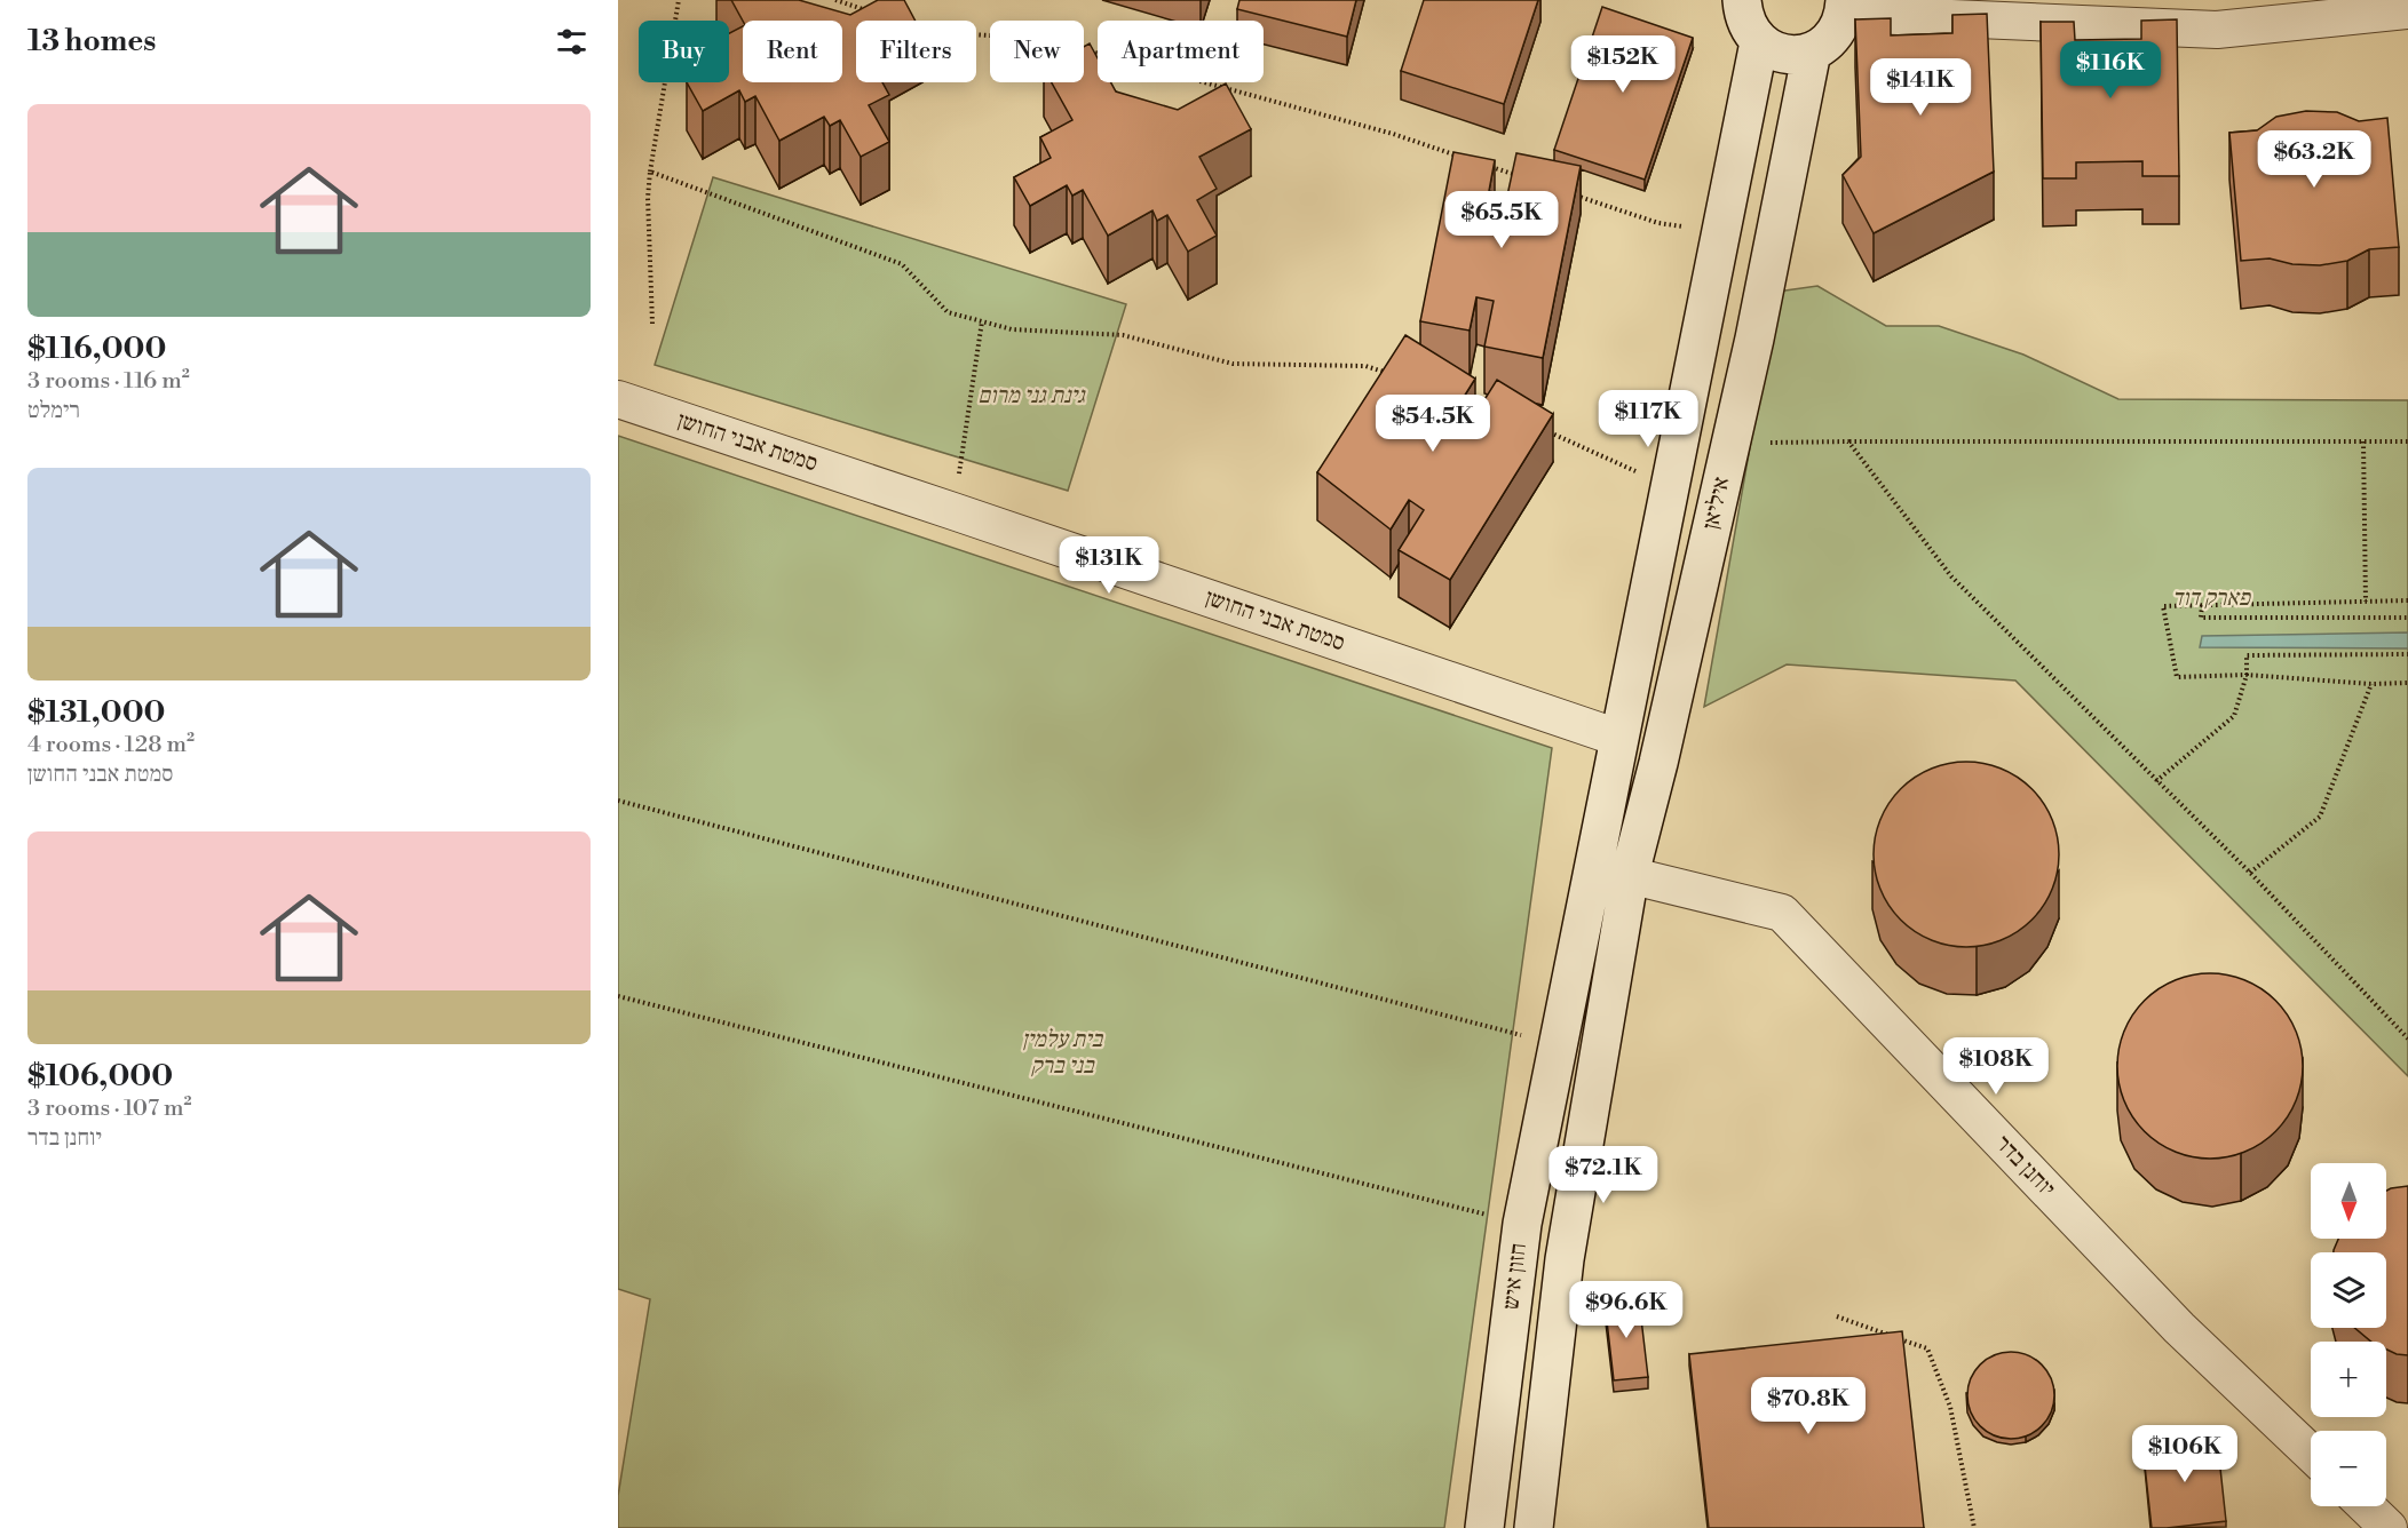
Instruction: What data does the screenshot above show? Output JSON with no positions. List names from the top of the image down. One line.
{"streets":{"street":["סמטת אבני החושן","איליאן","יוחנן בדר","חזון איש"]},"crossings":[["איליאן","יוחנן בדר"],["איליאן","חזון איש"],["יוחנן בדר","חזון איש"]],"parks":["גינת גני מרום","פארק דוד","בית עלמין בני ברק"],"north":"bottom","page":{"heading":"13 homes","chip":["Buy","Rent","Filters","New","Apartment"],"price":["$152K","$116K","$141K","$63.2K","$65.5K","$117K","$54.5K","$131K","$108K","$72.1K","$96.6K","$70.8K","$106K"],"list":[{"name":"$116,000","note":"3 rooms · 116 m² · רימלט"},{"name":"$131,000","note":"4 rooms · 128 m² · סמטת אבני החושן"},{"name":"$106,000","note":"3 rooms · 107 m² · יוחנן בדר"}],"map_buttons":["+","−"]}}
